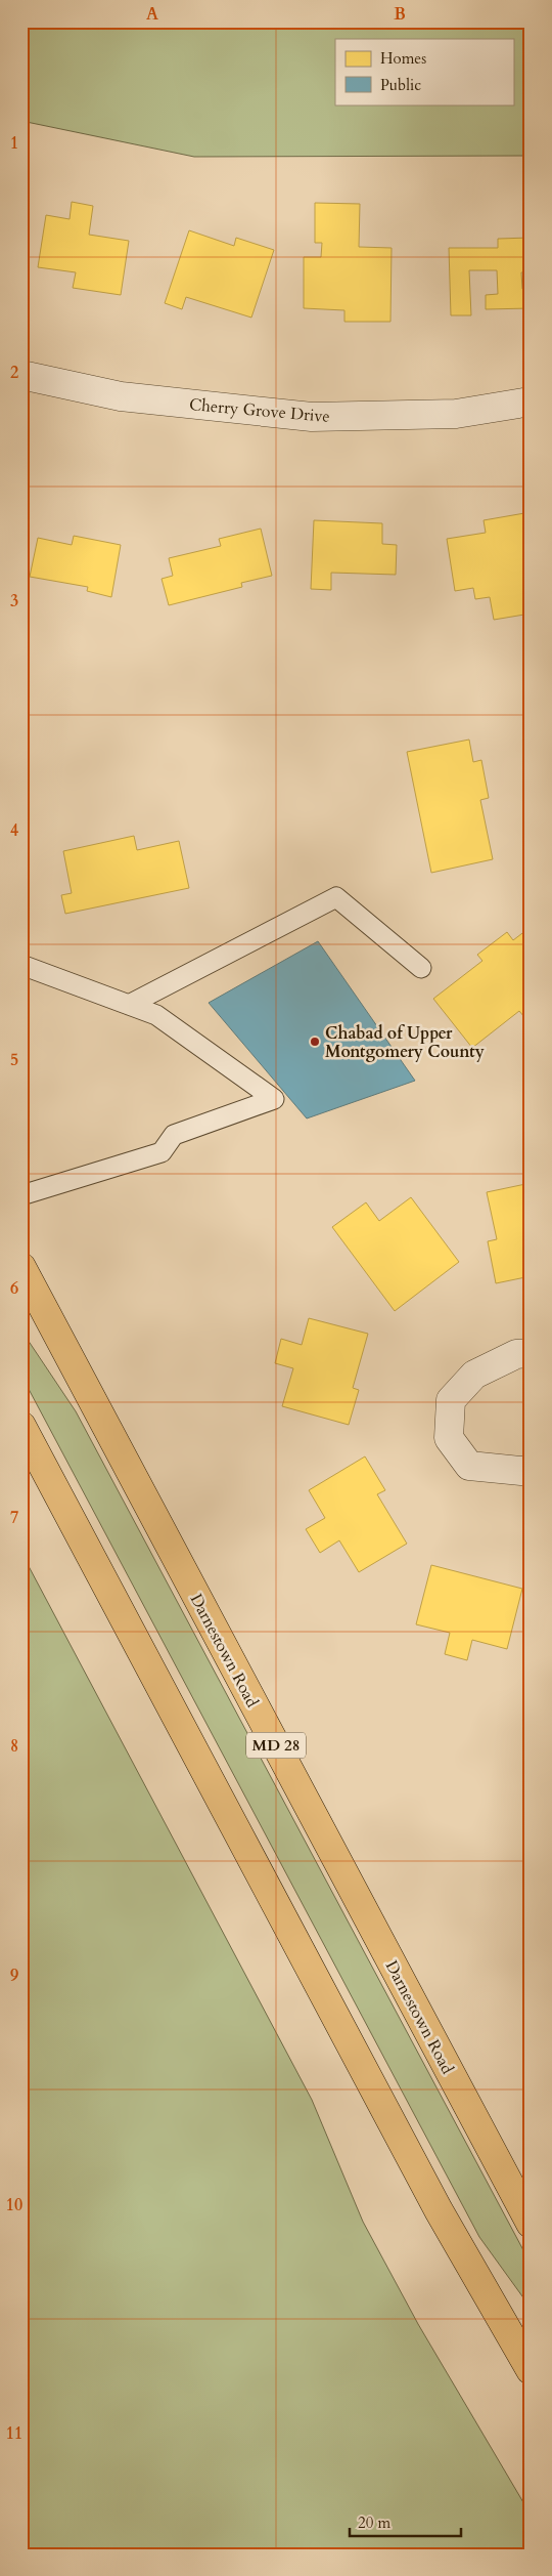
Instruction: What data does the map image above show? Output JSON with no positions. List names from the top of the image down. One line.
{"streets":{"main road":["Darnestown Road","MD 28"],"street":["Cherry Grove Drive"]},"places":["Chabad of Upper Montgomery County"],"legend":["Homes","Public"],"scale_bar":"20 m","grid":{"columns":["A","B"],"rows":["1","2","3","4","5","6","7","8","9","10","11"]}}
